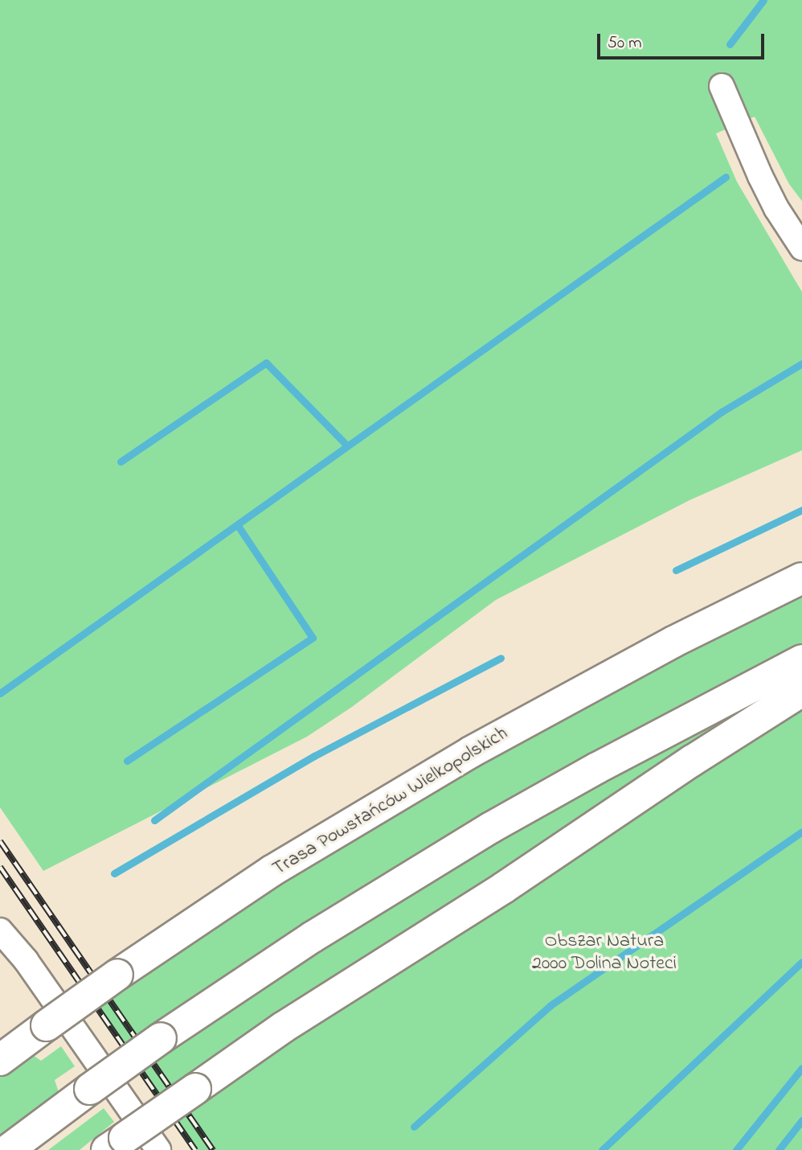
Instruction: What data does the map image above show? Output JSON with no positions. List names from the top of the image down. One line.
{"streets":{"highway":["Trasa Powstańców Wielkopolskich"]},"parks":["Obszar Natura 2000 Dolina Noteci"],"scale_bar":"50 m"}
